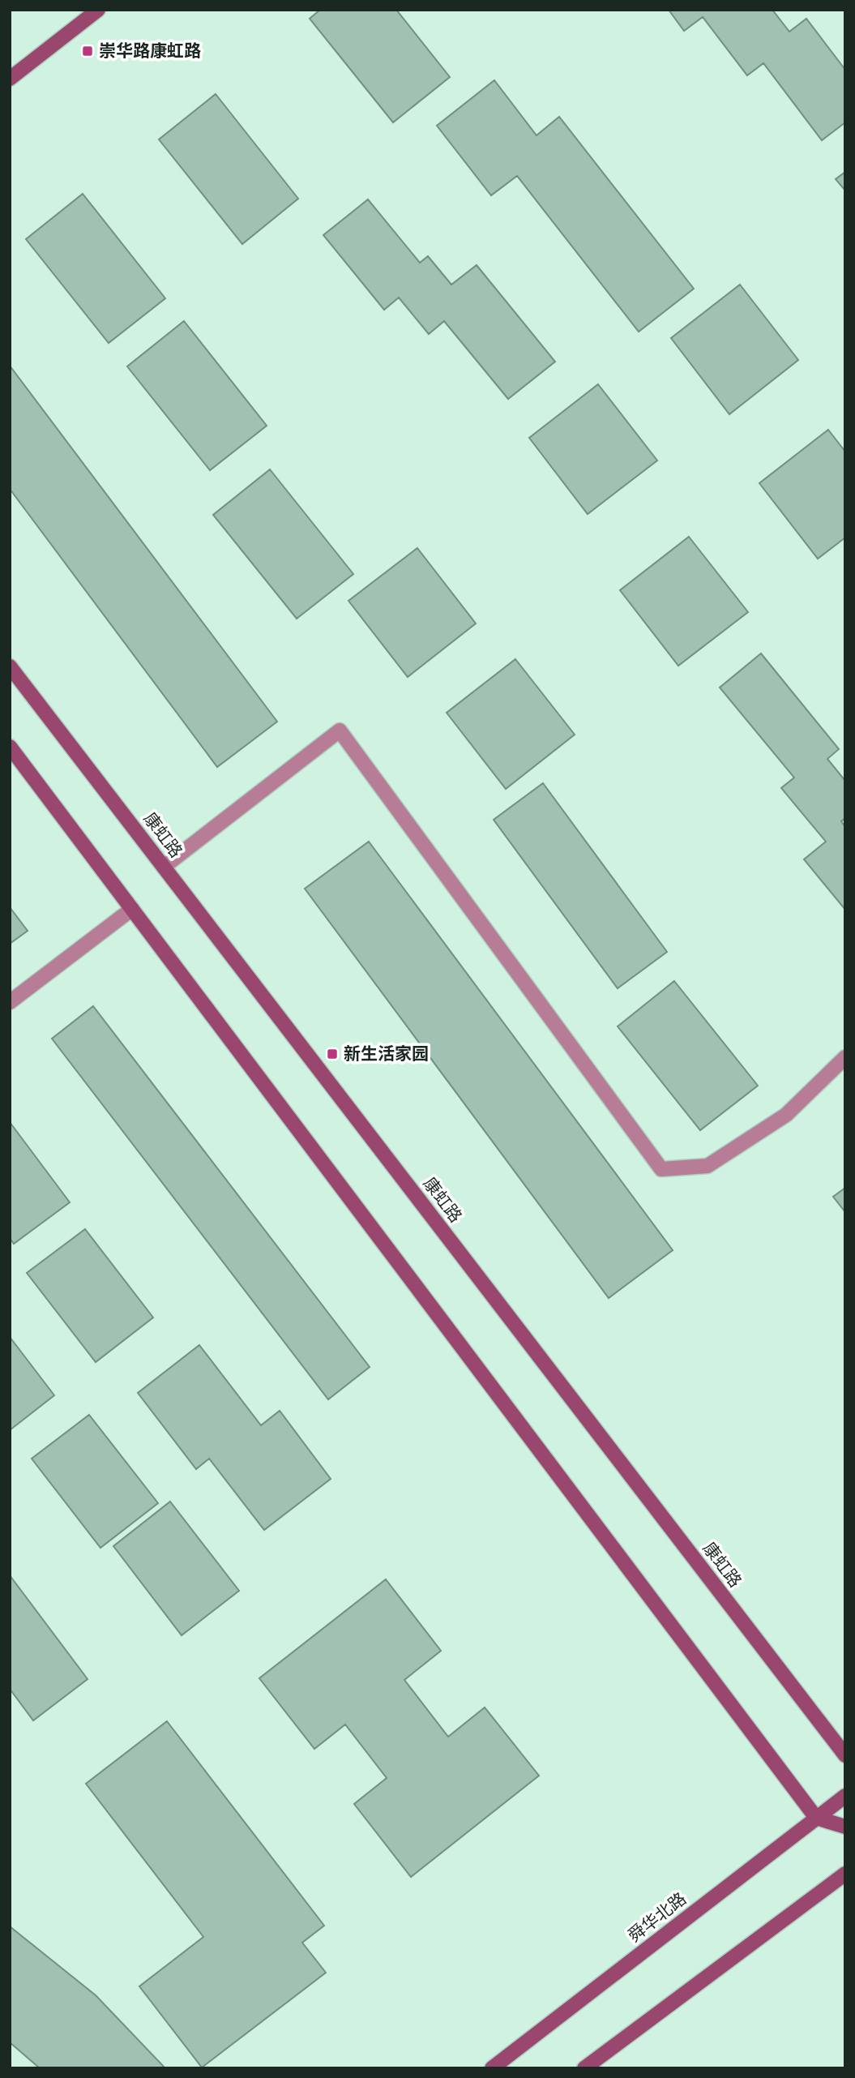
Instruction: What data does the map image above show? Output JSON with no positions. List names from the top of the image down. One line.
{"streets":{"main road":["康虹路","舜华北路"]},"places":{"transit":["崇华路康虹路","新生活家园"]}}
